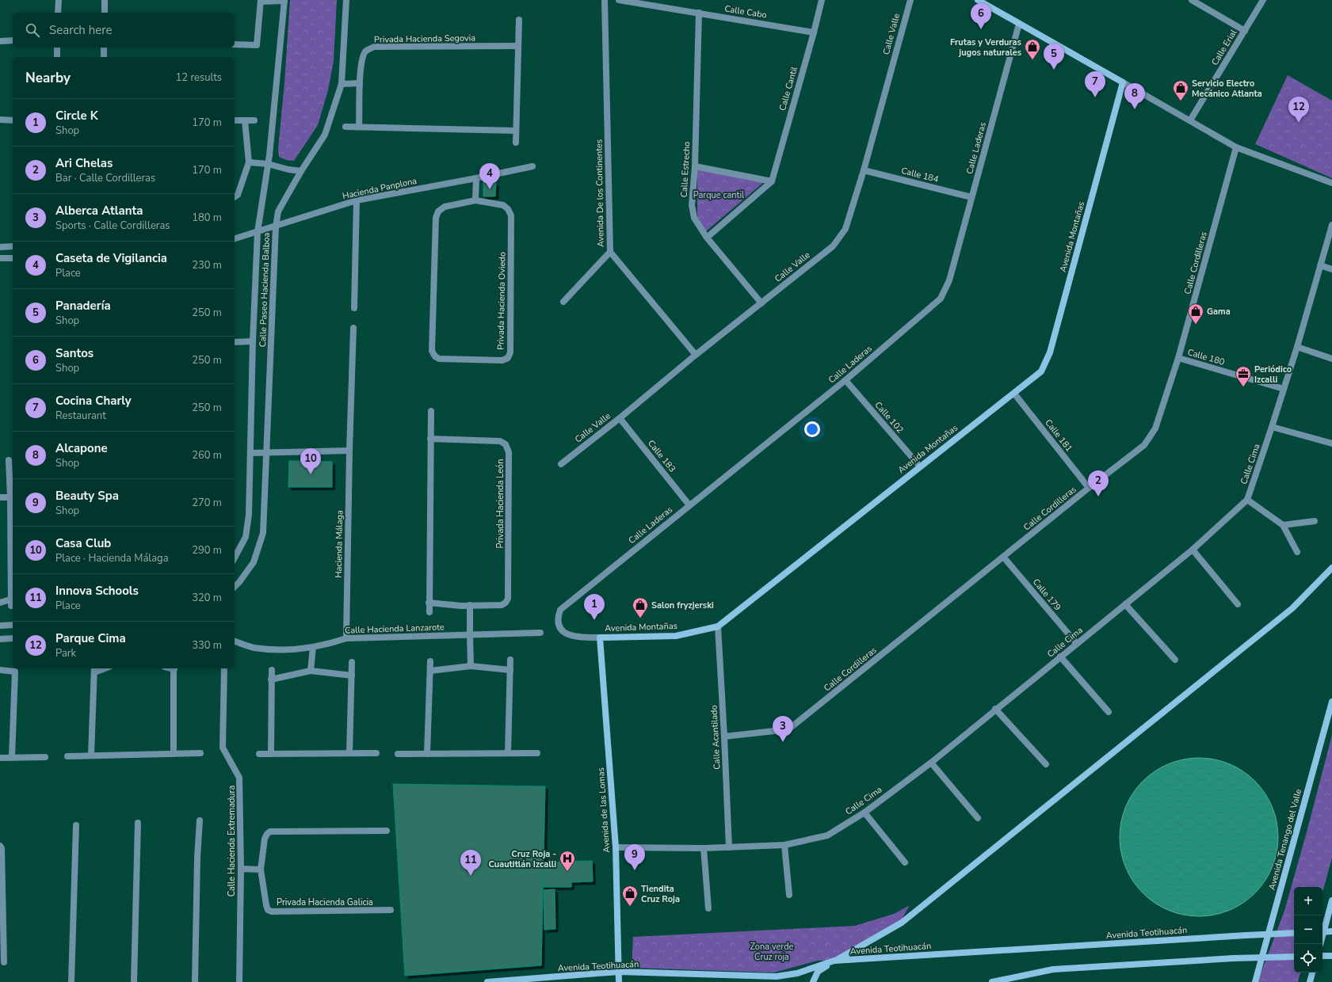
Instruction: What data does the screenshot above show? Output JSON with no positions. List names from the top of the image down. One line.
{"streets":{"main road":["Avenida Montañas","Avenida de las Lomas","Avenida Tenango del Valle","Avenida Teotihuacán"],"street":["Calle Cabo","Calle Valle","Privada Hacienda Segovia","Calle Erial","Calle Cantil","Calle Laderas","Calle Estrecho","Calle 184","Hacienda Panplona","Avenida De los Continentes","Calle Cordilleras","Calle Paseo Hacienda Balboa","Privada Hacienda Oviedo","Calle 180","Calle 102","Calle 181","Calle 183","Calle Cima","Privada Hacienda León","Hacienda Málaga","Calle 179","Calle Hacienda Lanzarote","Calle Acantilado","Calle Hacienda Extremadura","Privada Hacienda Galicia"]},"crossings":[["Calle Cabo","Calle Cantil"],["Calle Cabo","Calle Estrecho"],["Calle Valle","Calle Estrecho"],["Calle Valle","Calle 184"],["Calle Valle","Avenida De los Continentes"],["Calle Valle","Calle 183"],["Calle Laderas","Calle 184"],["Calle Laderas","Avenida Montañas"],["Calle Laderas","Calle 102"],["Calle Laderas","Calle 183"],["Hacienda Panplona","Calle Paseo Hacienda Balboa"],["Avenida Montañas","Calle 102"],["Avenida Montañas","Calle 181"],["Avenida Montañas","Calle Acantilado"],["Avenida Montañas","Avenida de las Lomas"],["Calle Cordilleras","Calle 180"],["Calle Cordilleras","Calle 181"],["Calle Cordilleras","Calle 179"],["Calle Cordilleras","Calle Acantilado"],["Calle 180","Calle Cima"],["Calle Cima","Calle 179"],["Calle Cima","Calle Acantilado"],["Calle Cima","Avenida de las Lomas"],["Hacienda Málaga","Calle Hacienda Lanzarote"],["Avenida de las Lomas","Avenida Teotihuacán"]],"parks":["Parque cantil","Zona verde Cruz roja"],"places":{"shop":["Frutas y Verduras jugos naturales","Servicio Electro Mecánico Atlanta","Gama","Salon fryzjerski","Tiendita Cruz Roja"],"office":["Periódico Izcalli"],"hospital":["Cruz Roja - Cuautitlán Izcalli"]},"page":{"pins":["6","5","7","8","12","4","10","2","1","3","9","11"],"search":"Search here","heading":["Nearby","12 results"],"list":[{"mark":"1","name":"Circle K","note":"Shop","value":"170 m"},{"mark":"2","name":"Ari Chelas","note":"Bar · Calle Cordilleras","value":"170 m"},{"mark":"3","name":"Alberca Atlanta","note":"Sports · Calle Cordilleras","value":"180 m"},{"mark":"4","name":"Caseta de Vigilancia","note":"Place","value":"230 m"},{"mark":"5","name":"Panadería","note":"Shop","value":"250 m"},{"mark":"6","name":"Santos","note":"Shop","value":"250 m"},{"mark":"7","name":"Cocina Charly","note":"Restaurant","value":"250 m"},{"mark":"8","name":"Alcapone","note":"Shop","value":"260 m"},{"mark":"9","name":"Beauty Spa","note":"Shop","value":"270 m"},{"mark":"10","name":"Casa Club","note":"Place · Hacienda Málaga","value":"290 m"},{"mark":"11","name":"Innova Schools","note":"Place","value":"320 m"},{"mark":"12","name":"Parque Cima","note":"Park","value":"330 m"}],"map_buttons":["+","−"]}}
